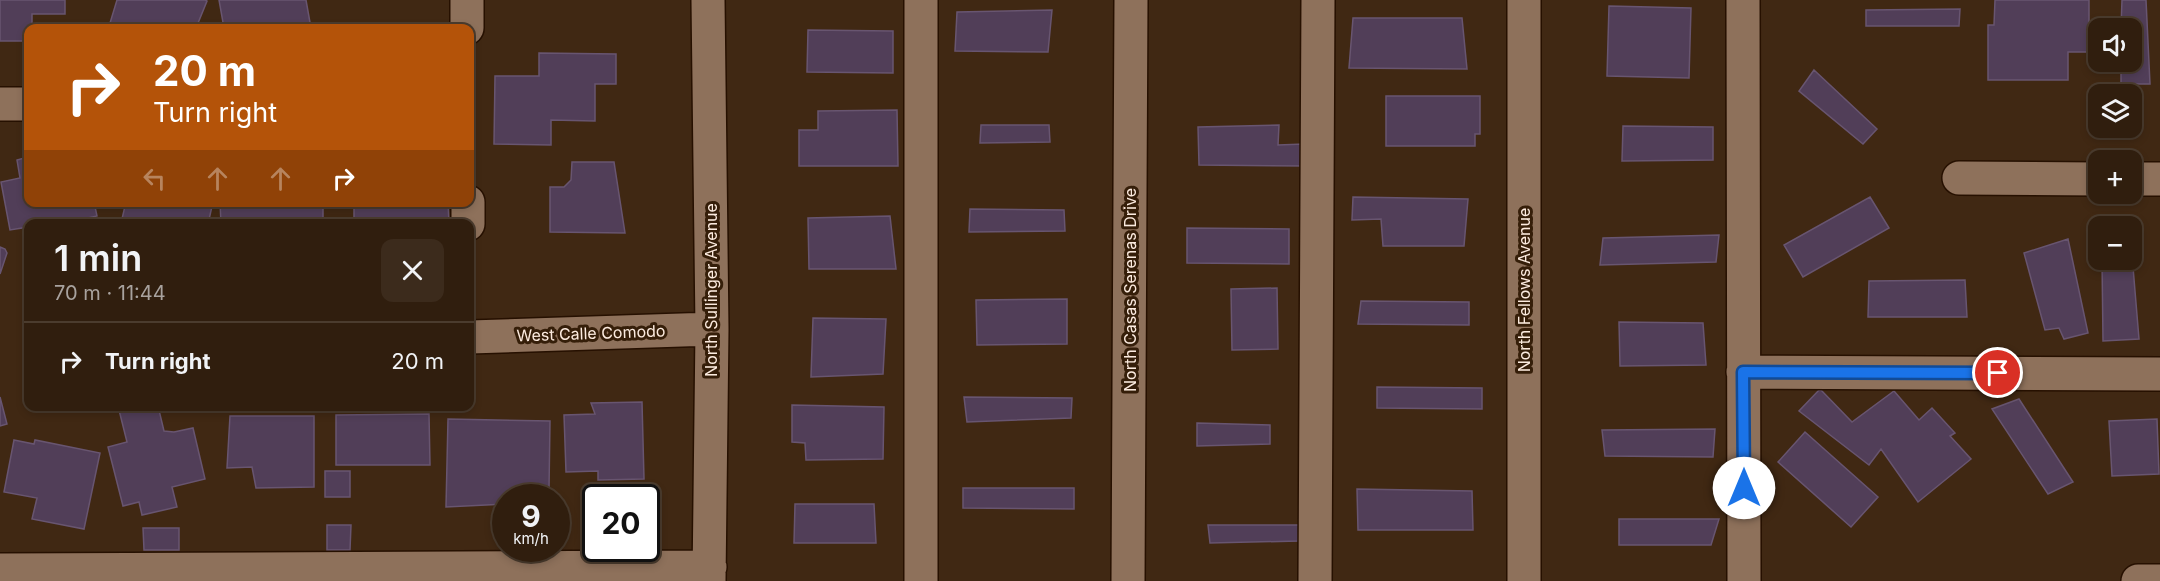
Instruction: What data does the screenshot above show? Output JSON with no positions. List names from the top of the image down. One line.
{"streets":{"street":["North Sullinger Avenue","North Casas Serenas Drive","North Fellows Avenue","West Calle Comodo"]},"crossings":[["North Sullinger Avenue","West Calle Comodo"]],"page":{"map_buttons":["+","−"],"turn":["20 m","Turn right"],"heading":["1 min","70 m · 11:44"],"list":[{"name":"Turn right","value":"20 m"}],"speed":"9 km/h","limit":"20"}}
